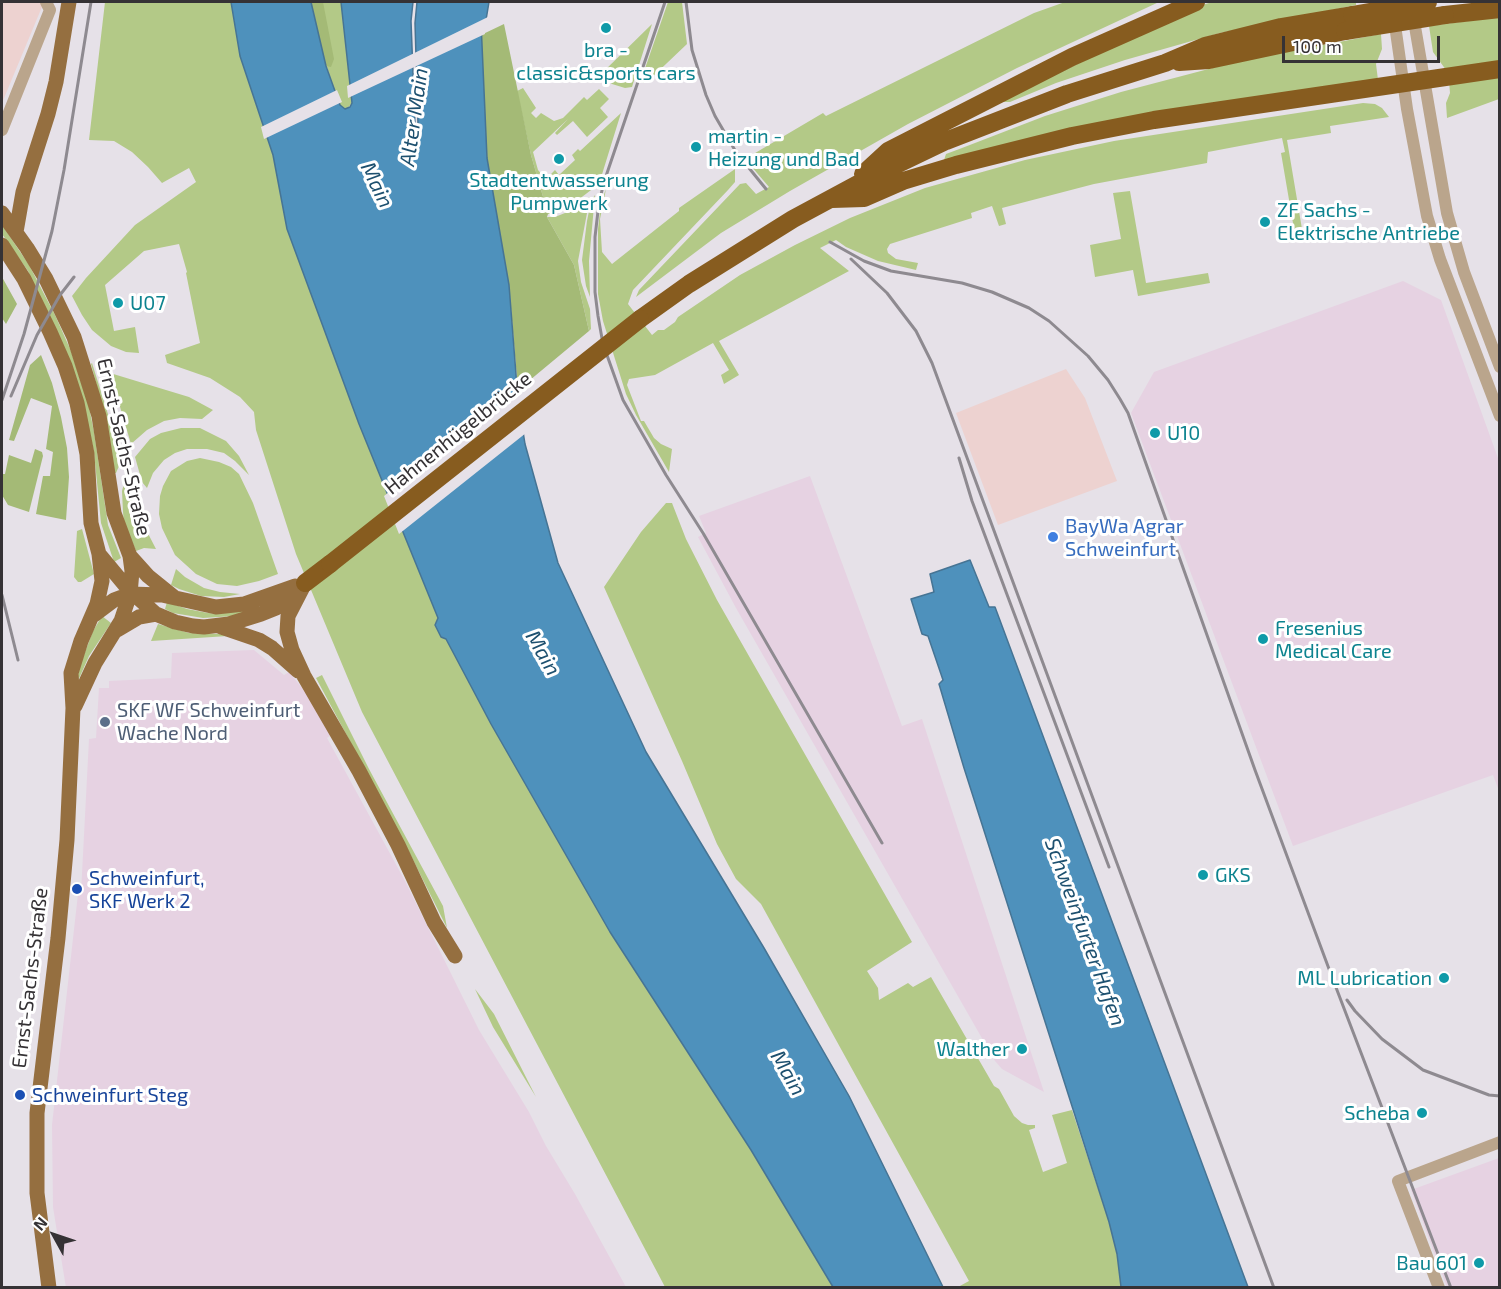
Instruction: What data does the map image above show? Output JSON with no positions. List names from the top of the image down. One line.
{"streets":{"highway":["Hahnenhügelbrücke"],"main road":["Ernst-Sachs-Straße"]},"crossings":[["Hahnenhügelbrücke","Ernst-Sachs-Straße"]],"water":["Alter Main","Main","Schweinfurter Hafen"],"places":["bra - classic&sports cars","martin - Heizung und Bad","Stadtentwasserung Pumpwerk","ZF Sachs - Elektrische Antriebe","U07","U10","BayWa Agrar Schweinfurt","Fresenius Medical Care","SKF WF Schweinfurt Wache Nord","GKS","Schweinfurt, SKF Werk 2","ML Lubrication","Walther","Schweinfurt Steg","Scheba","Bau 601"],"scale_bar":"100 m","north":"top left"}
